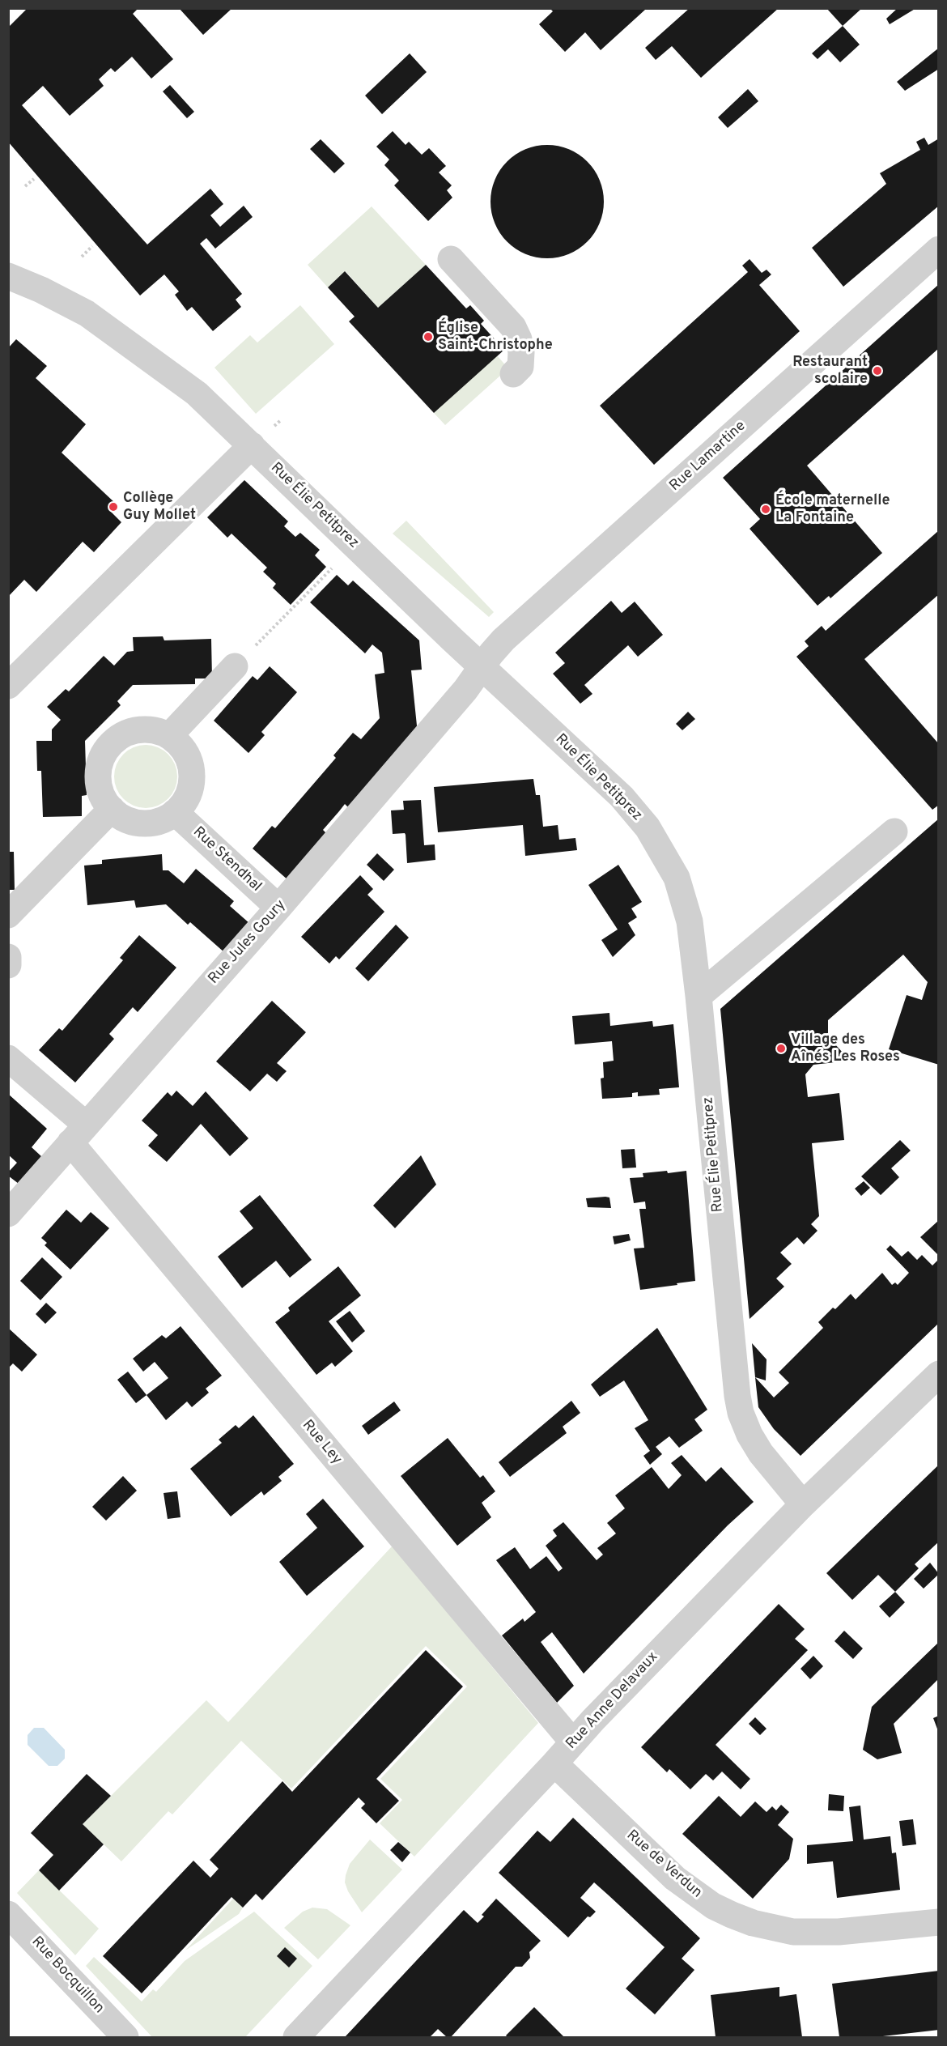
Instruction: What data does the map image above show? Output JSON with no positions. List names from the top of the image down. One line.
{"streets":{"street":["Rue Lamartine","Rue Élie Petitprez","Rue Stendhal","Rue Jules Goury","Rue Ley","Rue Anne Delavaux","Rue de Verdun","Rue Bocquillon"]},"crossings":[["Rue Lamartine","Rue Élie Petitprez"],["Rue Lamartine","Rue Jules Goury"],["Rue Élie Petitprez","Rue Jules Goury"],["Rue Élie Petitprez","Rue Anne Delavaux"],["Rue Stendhal","Rue Jules Goury"],["Rue Jules Goury","Rue Ley"],["Rue Ley","Rue Anne Delavaux"],["Rue Anne Delavaux","Rue de Verdun"]],"places":["Église Saint-Christophe","Restaurant scolaire","Collège Guy Mollet","École maternelle La Fontaine","Village des Aînés Les Roses"]}
